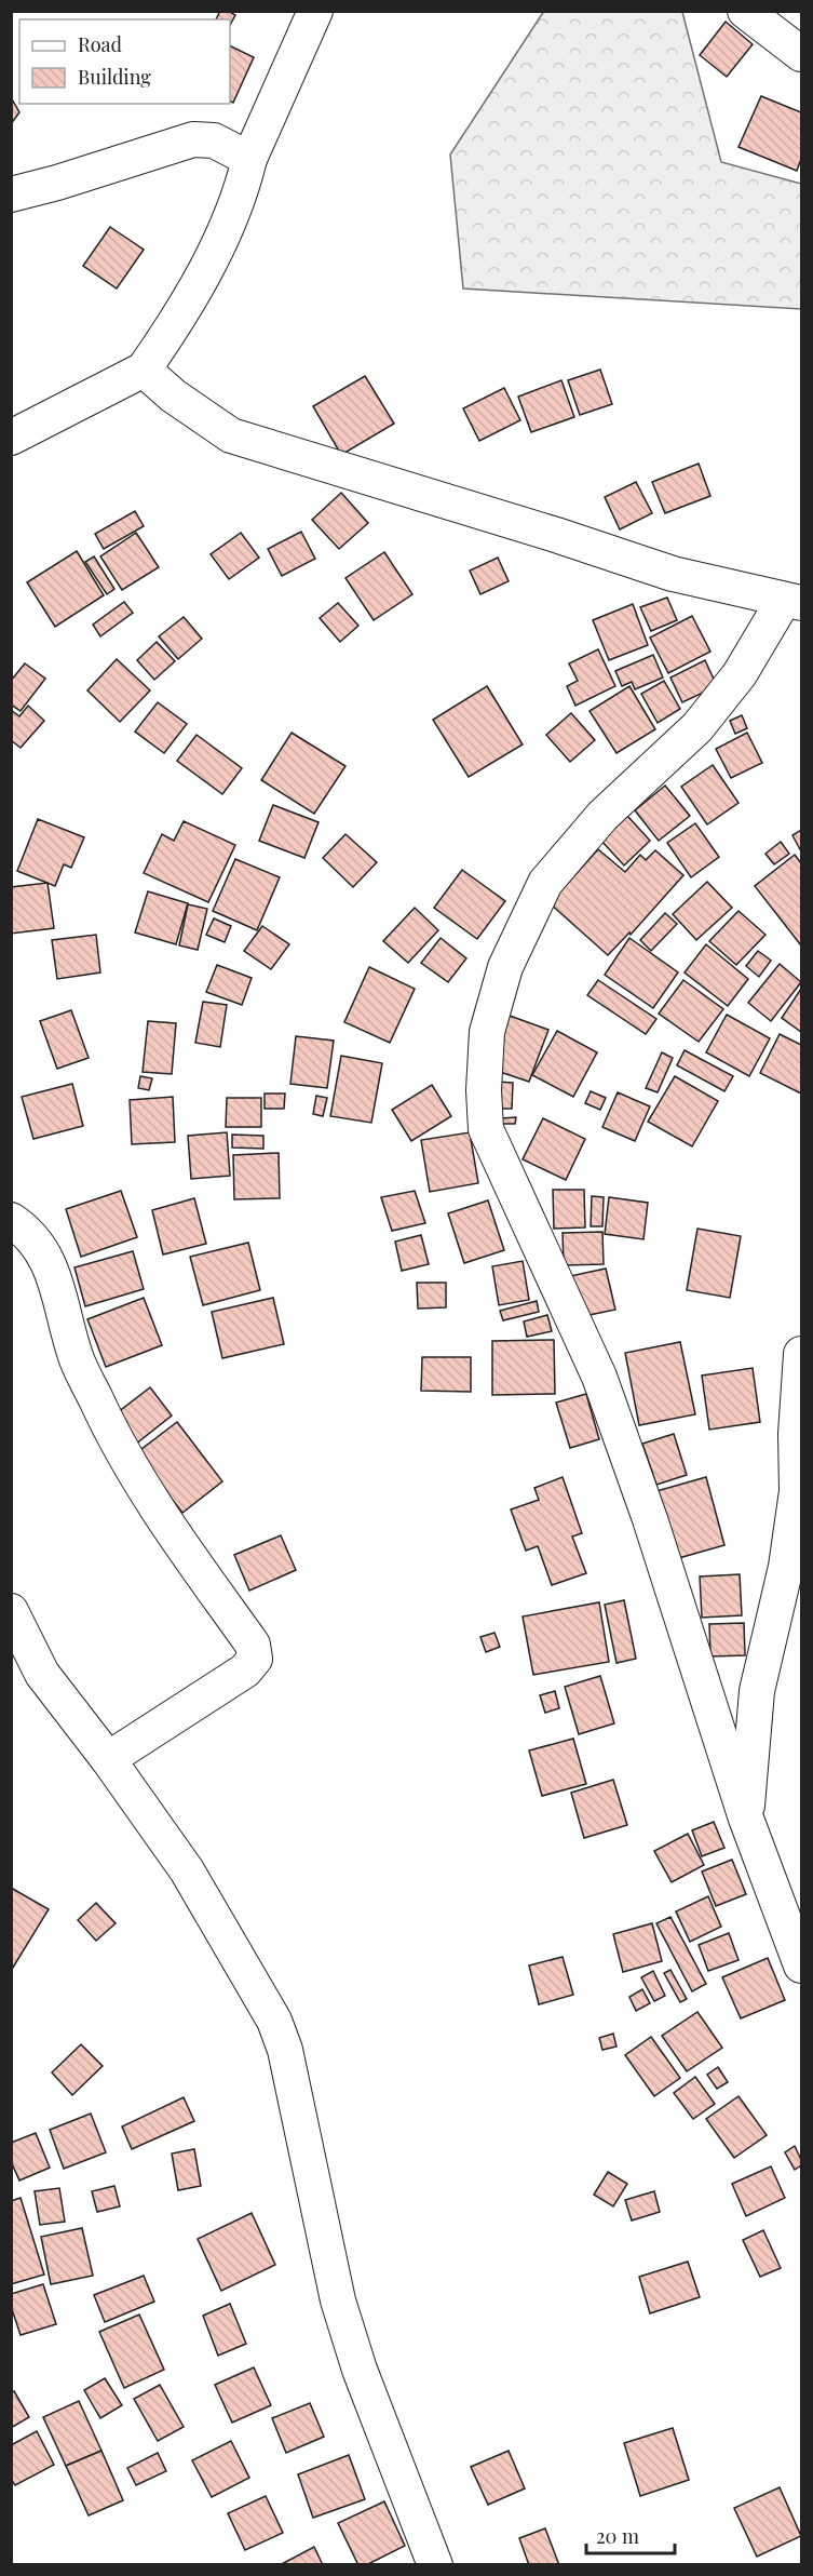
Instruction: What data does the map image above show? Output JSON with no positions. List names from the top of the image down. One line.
{"legend":["Road","Building"],"scale_bar":"20 m"}
